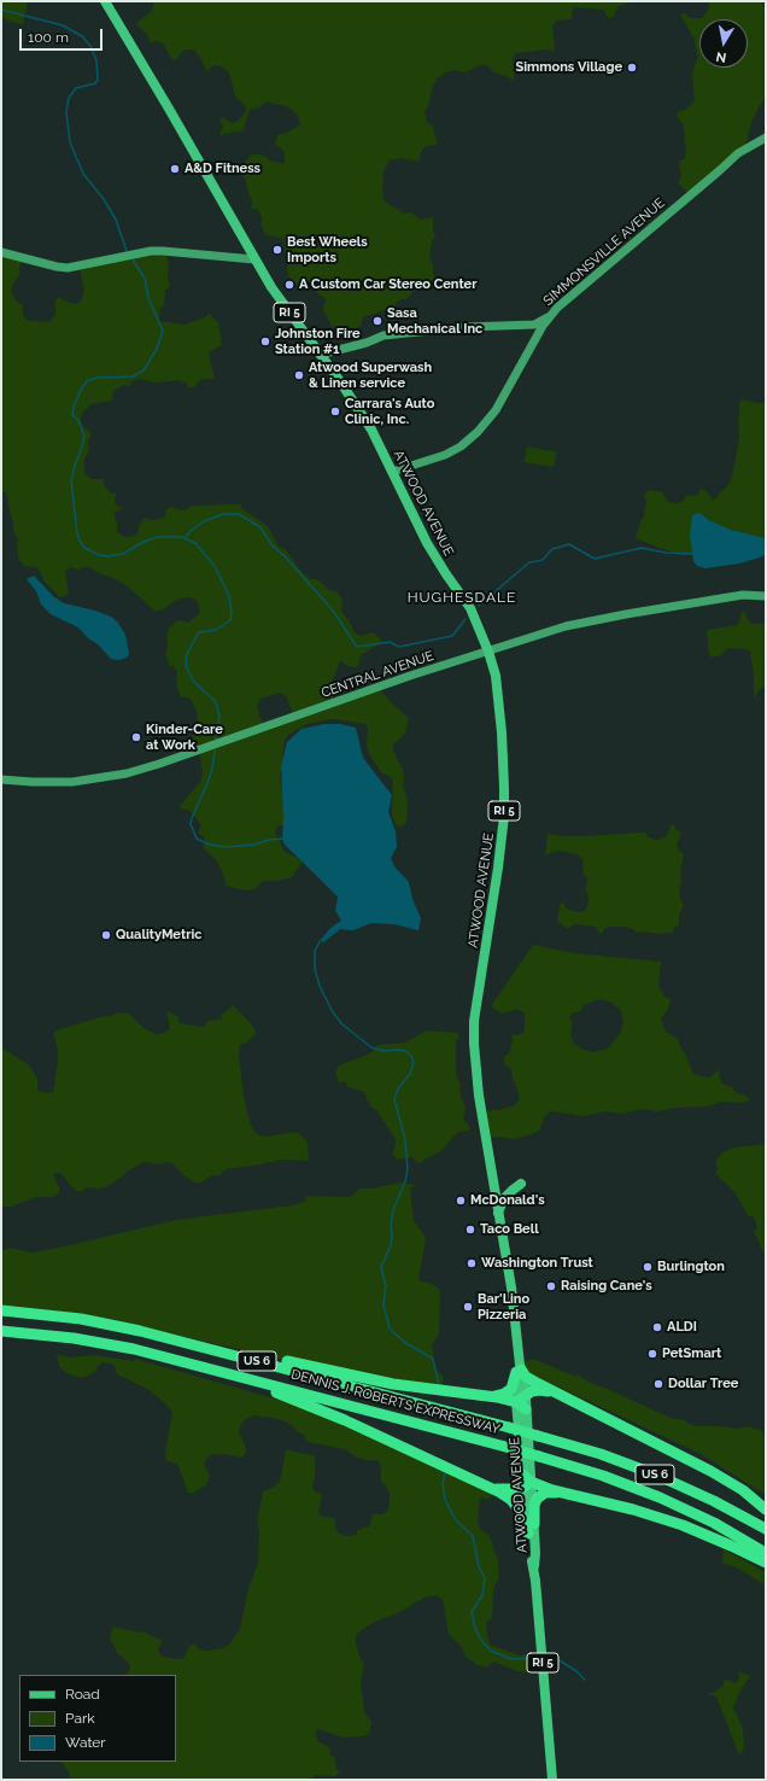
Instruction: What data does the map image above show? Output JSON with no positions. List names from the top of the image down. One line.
{"streets":{"highway":["US 6","DENNIS J. ROBERTS EXPRESSWAY"],"main road":["RI 5","ATWOOD AVENUE"],"street":["SIMMONSVILLE AVENUE","CENTRAL AVENUE"]},"crossings":[["SIMMONSVILLE AVENUE","ATWOOD AVENUE"],["ATWOOD AVENUE","CENTRAL AVENUE"]],"districts":["HUGHESDALE"],"places":["Simmons Village","A&D Fitness","Best Wheels Imports","A Custom Car Stereo Center","Sasa Mechanical Inc","Johnston Fire Station #1","Atwood Superwash & Linen service","Carrara's Auto Clinic, Inc.","Kinder-Care at Work","QualityMetric","McDonald's","Taco Bell","Washington Trust","Burlington","Raising Cane's","Bar'Lino Pizzeria","ALDI","PetSmart","Dollar Tree"],"legend":["Road","Park","Water"],"scale_bar":"100 m","north":"bottom"}
